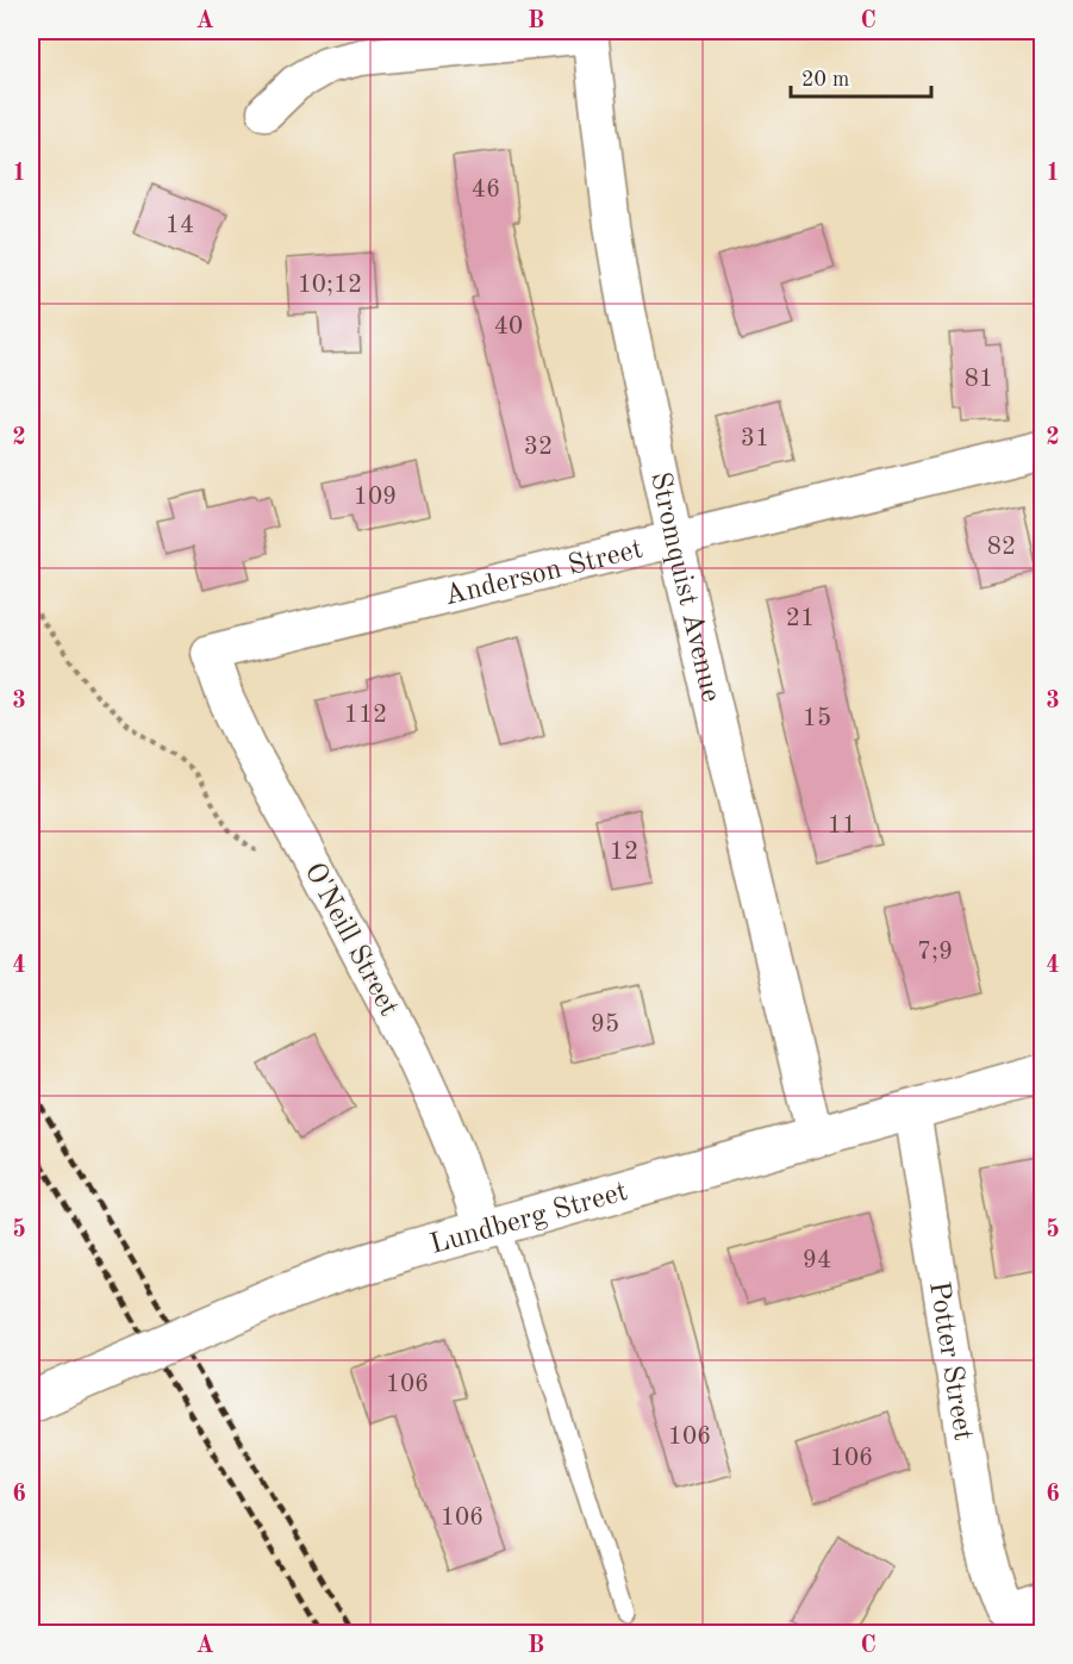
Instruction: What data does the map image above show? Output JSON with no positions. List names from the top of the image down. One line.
{"streets":{"street":["Anderson Street","Stromquist Avenue","O'Neill Street","Lundberg Street","Potter Street"]},"crossings":[["Anderson Street","Stromquist Avenue"],["Anderson Street","O'Neill Street"],["Stromquist Avenue","Lundberg Street"],["O'Neill Street","Lundberg Street"],["Lundberg Street","Potter Street"]],"house_numbers":["46","14","10;12","40","81","31","32","109","82","21","112","15","11","12","7;9","95","94","106","106","106","106"],"scale_bar":"20 m","grid":{"columns":["A","B","C"],"rows":["1","2","3","4","5","6"]}}
